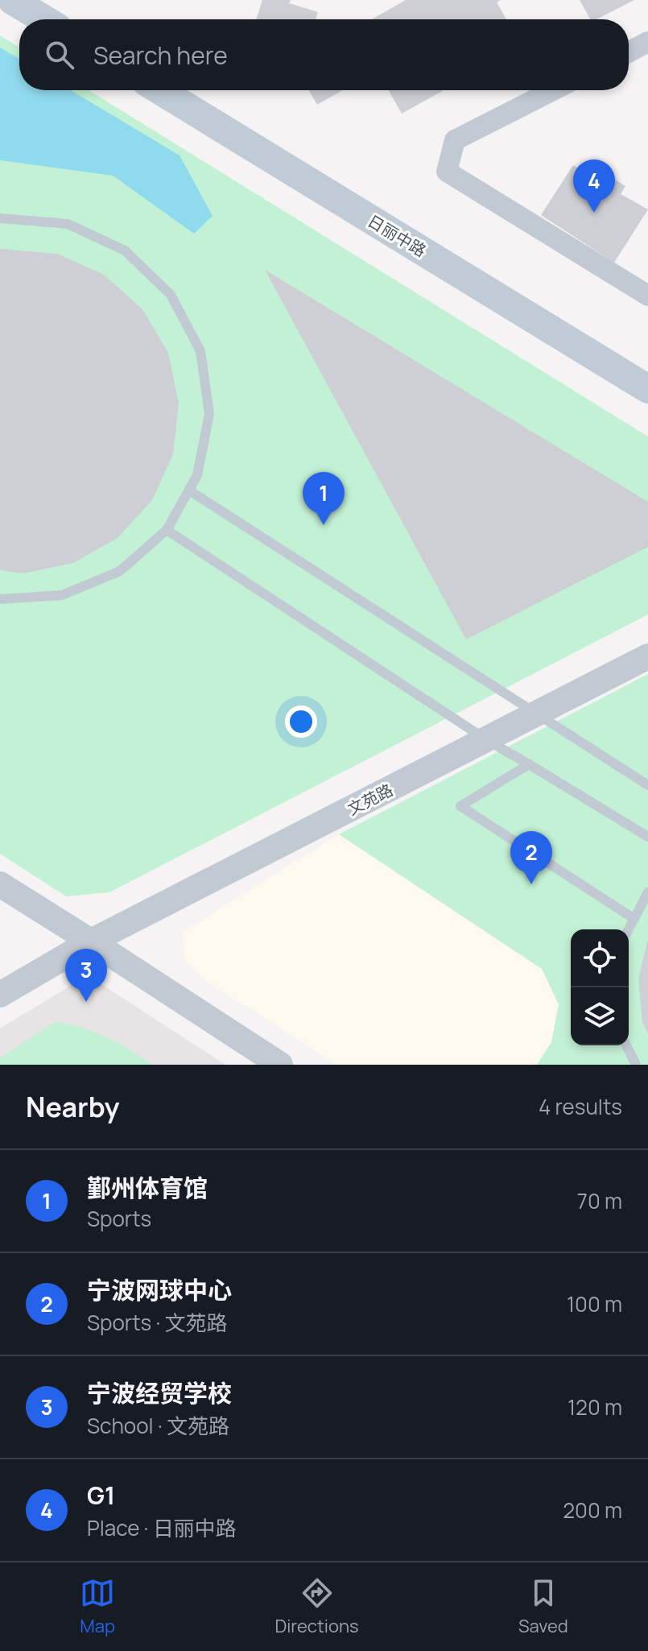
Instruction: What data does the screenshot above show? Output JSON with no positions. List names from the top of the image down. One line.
{"streets":{"main road":["日丽中路"],"street":["文苑路"]},"page":{"search":"Search here","pins":["4","1","2","3"],"heading":["Nearby","4 results"],"list":[{"mark":"1","name":"鄞州体育馆","note":"Sports","value":"70 m"},{"mark":"2","name":"宁波网球中心","note":"Sports · 文苑路","value":"100 m"},{"mark":"3","name":"宁波经贸学校","note":"School · 文苑路","value":"120 m"},{"mark":"4","name":"G1","note":"Place · 日丽中路","value":"200 m"}],"nav":["Map","Directions","Saved"]}}
